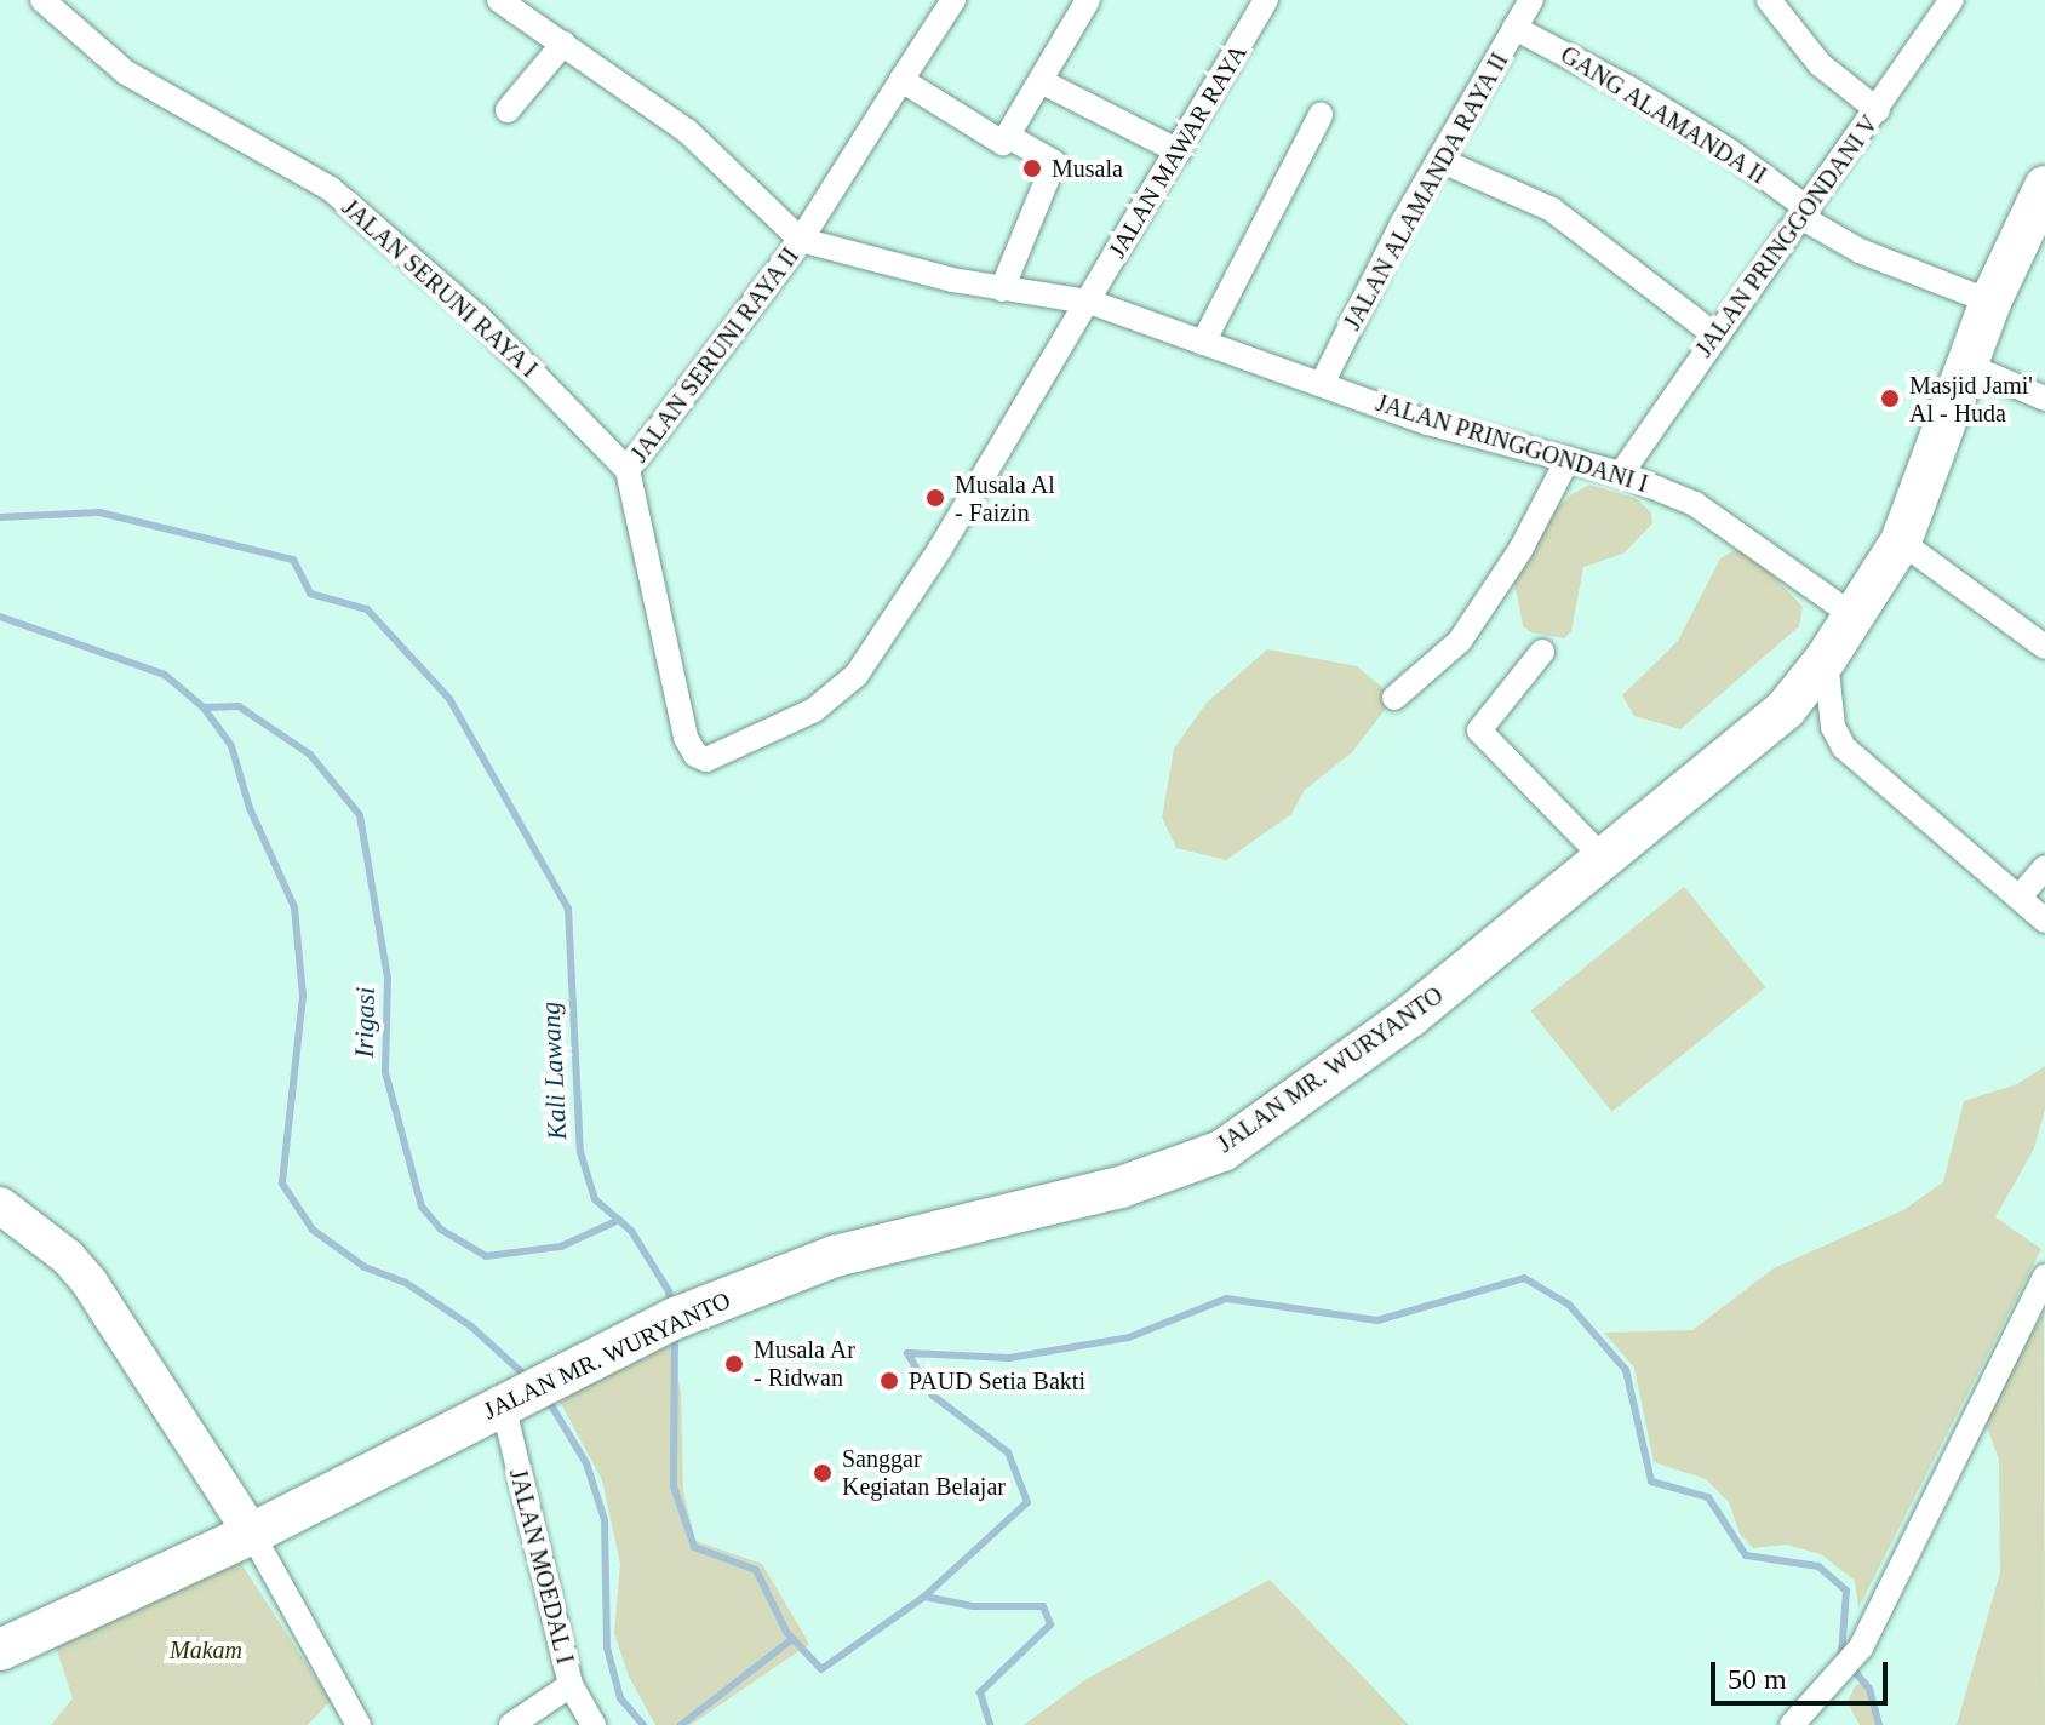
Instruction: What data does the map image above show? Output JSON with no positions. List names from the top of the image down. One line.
{"streets":{"main road":["JALAN MR. WURYANTO"],"street":["GANG ALAMANDA II","JALAN MAWAR RAYA","JALAN ALAMANDA RAYA II","JALAN PRINGGONDANI V","JALAN SERUNI RAYA I","JALAN SERUNI RAYA II","JALAN PRINGGONDANI I","JALAN MOEDAL I"]},"crossings":[["GANG ALAMANDA II","JALAN ALAMANDA RAYA II"],["GANG ALAMANDA II","JALAN PRINGGONDANI V"],["GANG ALAMANDA II","JALAN MR. WURYANTO"],["JALAN MAWAR RAYA","JALAN SERUNI RAYA II"],["JALAN MAWAR RAYA","JALAN PRINGGONDANI I"],["JALAN ALAMANDA RAYA II","JALAN PRINGGONDANI I"],["JALAN PRINGGONDANI V","JALAN PRINGGONDANI I"],["JALAN SERUNI RAYA I","JALAN SERUNI RAYA II"],["JALAN SERUNI RAYA II","JALAN PRINGGONDANI I"],["JALAN PRINGGONDANI I","JALAN MR. WURYANTO"],["JALAN MR. WURYANTO","JALAN MOEDAL I"]],"water":["Irigasi","Kali Lawang"],"parks":["Makam"],"places":["Musala","Masjid Jami' Al - Huda","Musala Al - Faizin","Musala Ar - Ridwan","PAUD Setia Bakti","Sanggar Kegiatan Belajar"],"scale_bar":"50 m"}
